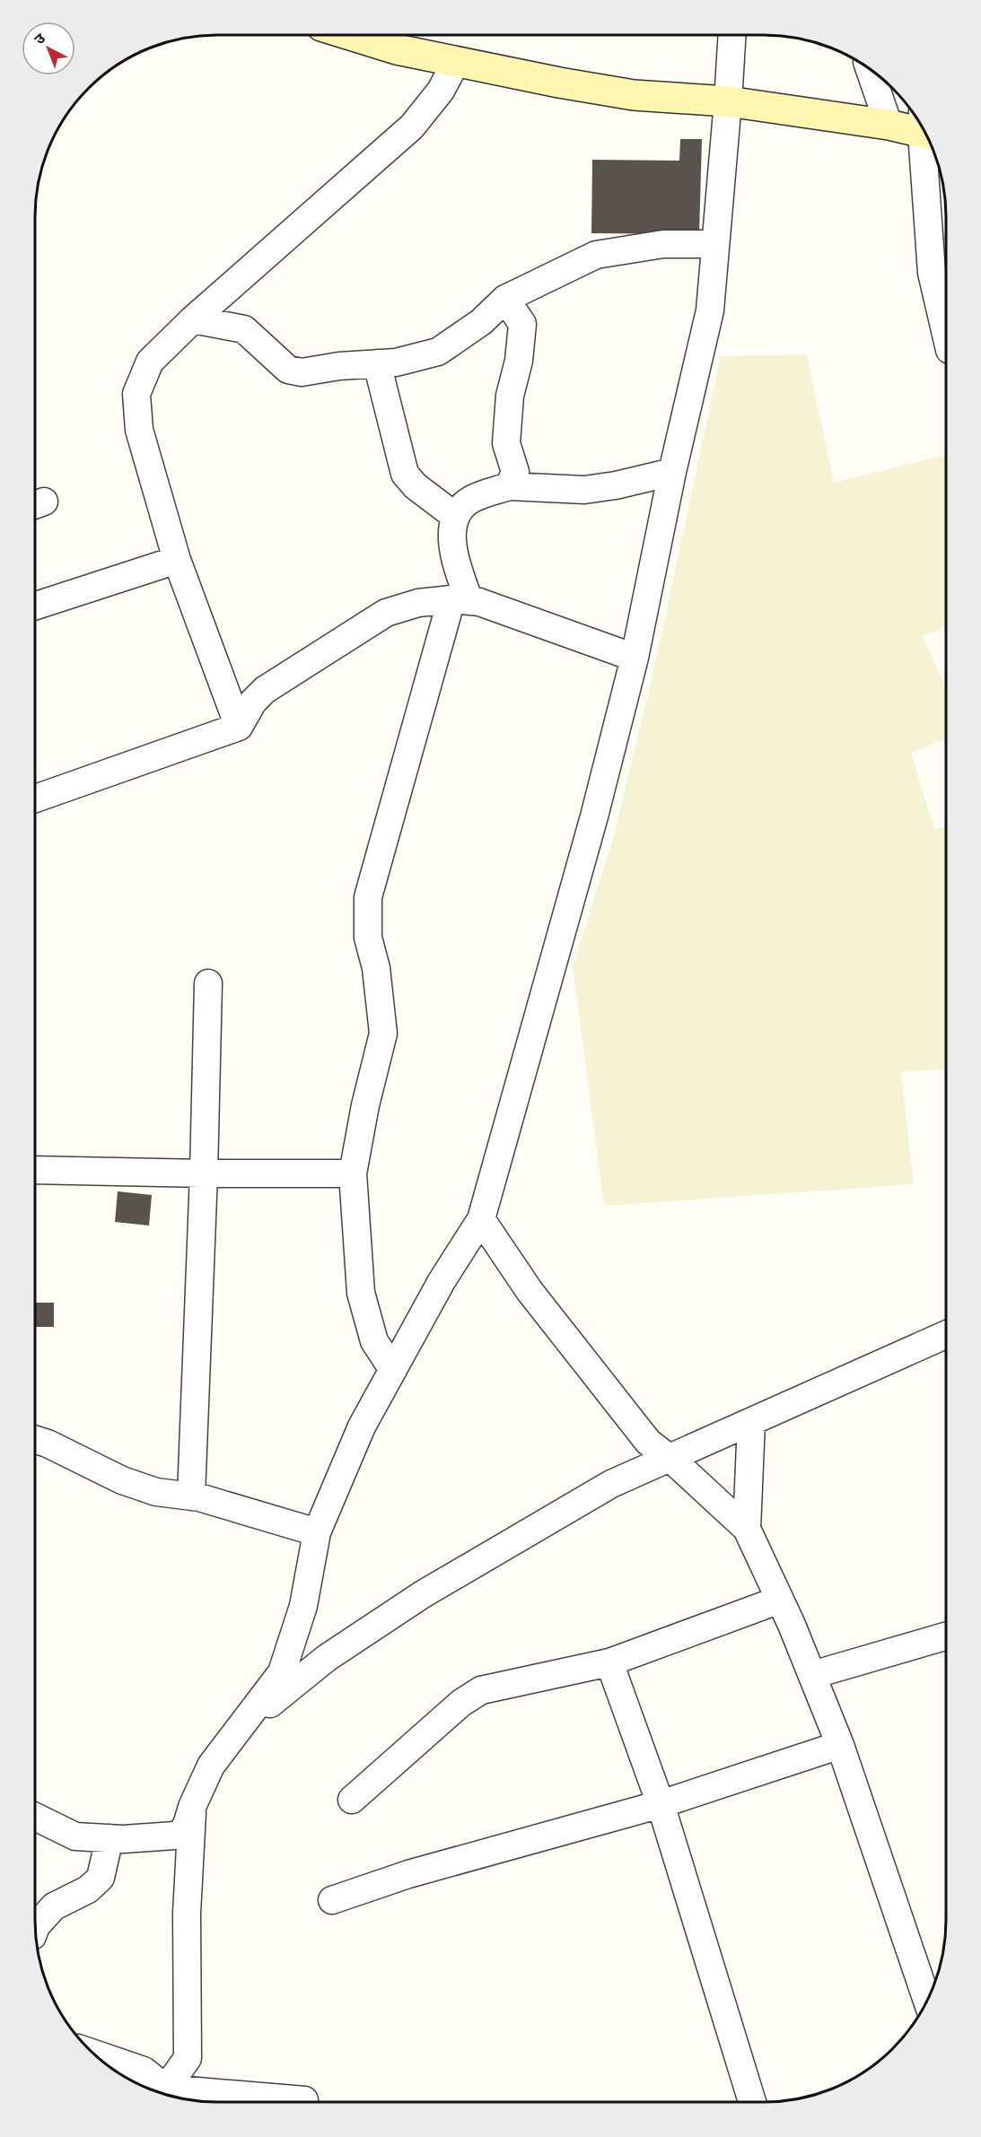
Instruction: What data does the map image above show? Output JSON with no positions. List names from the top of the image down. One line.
{"north":"top left"}
